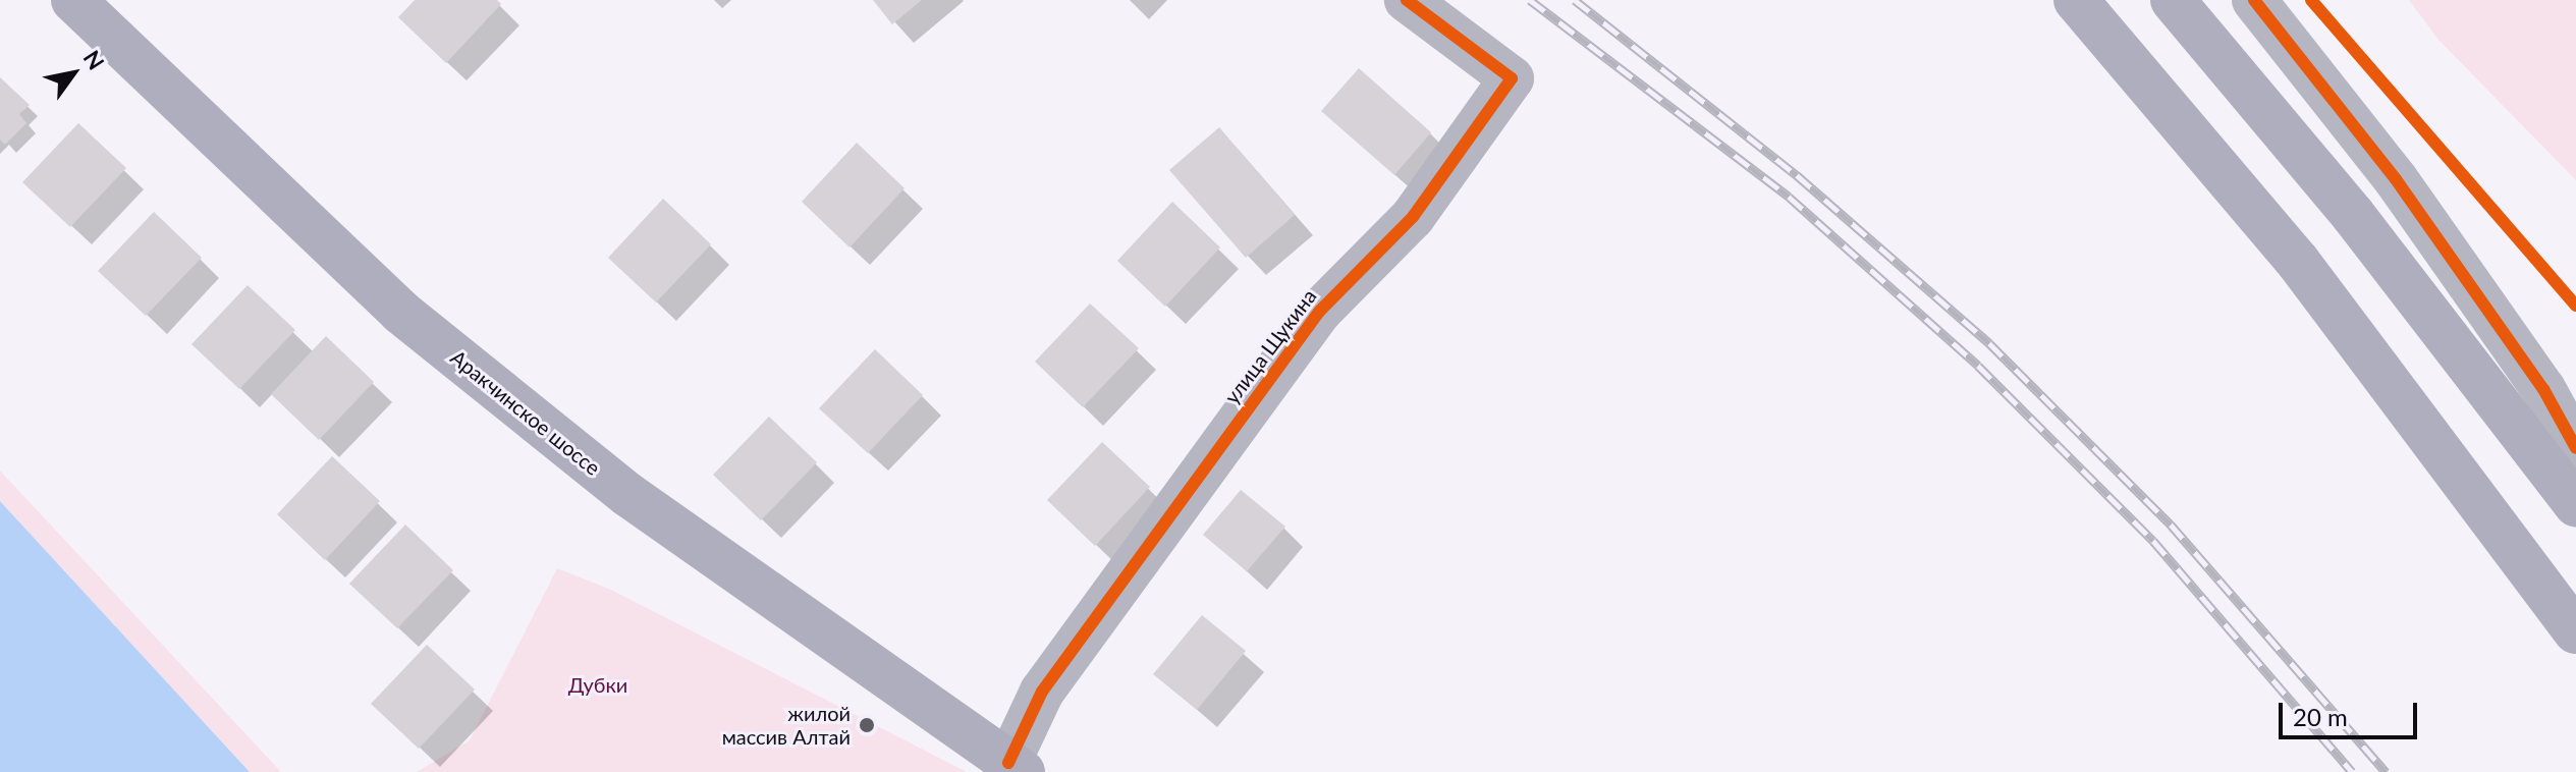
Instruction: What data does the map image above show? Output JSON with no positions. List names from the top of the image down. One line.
{"streets":{"main road":["Аракчинское шоссе"],"street":["улица Щукина"]},"crossings":[["улица Щукина","Аракчинское шоссе"]],"parks":["Дубки"],"places":["жилой массив Алтай"],"scale_bar":"20 m","north":"top right"}
